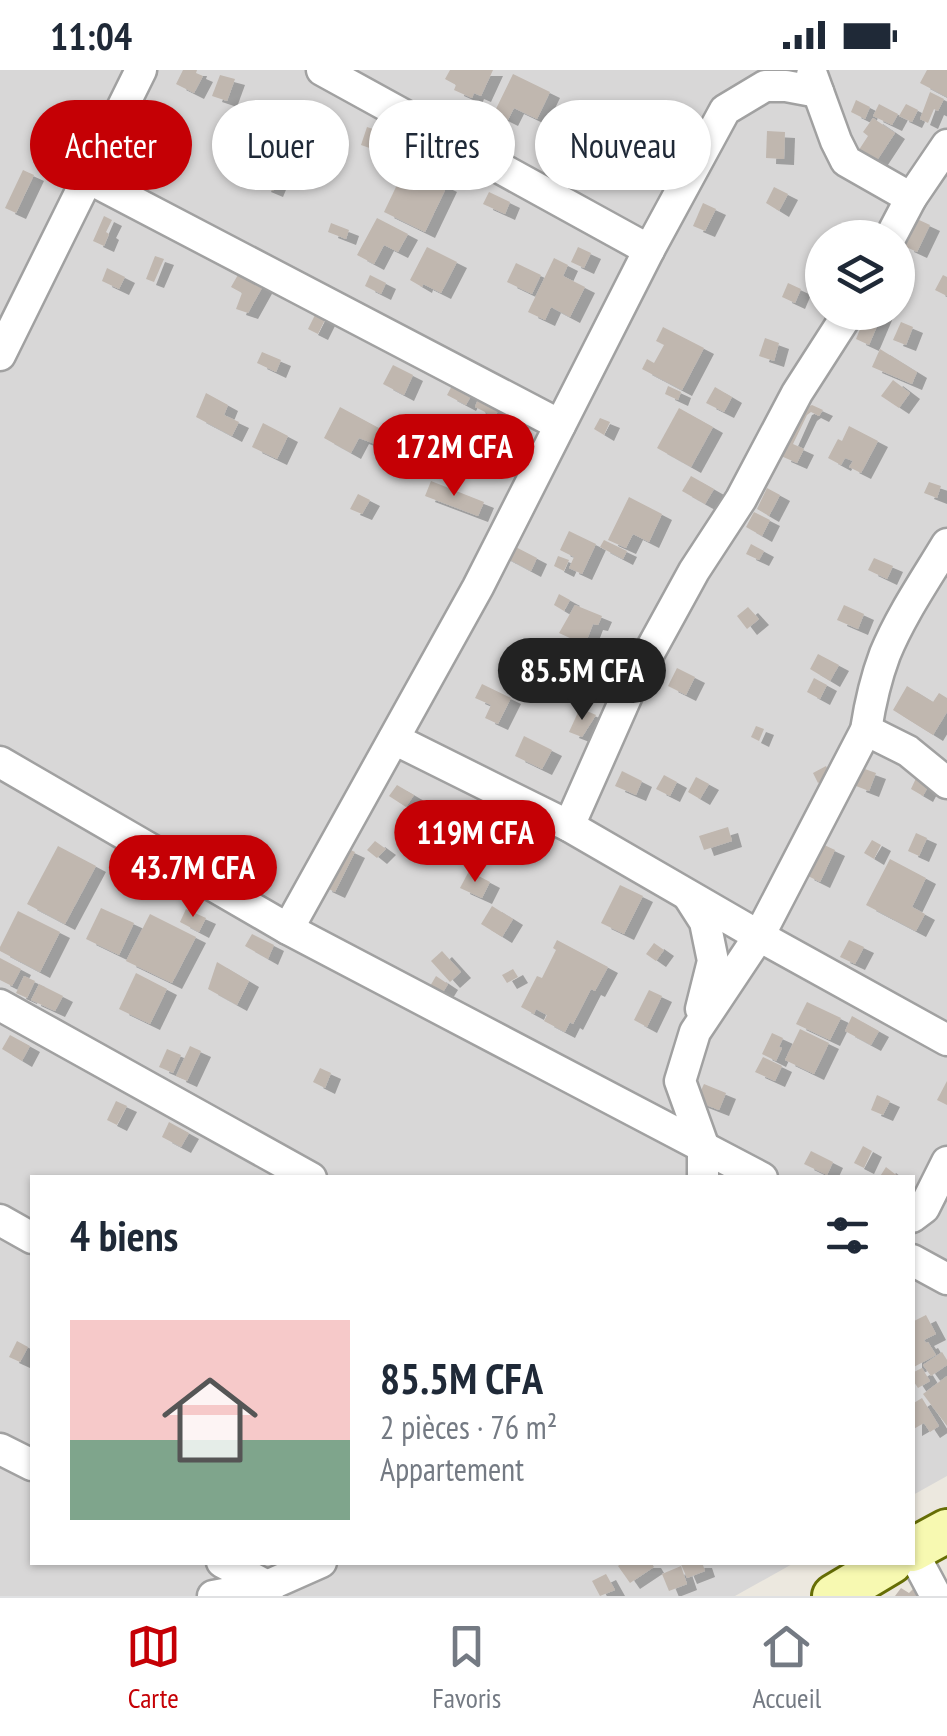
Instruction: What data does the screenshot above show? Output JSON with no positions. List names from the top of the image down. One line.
{"page":{"status":"11:04","chip":["Acheter","Louer","Filtres","Nouveau"],"price":["172M CFA","85.5M CFA","119M CFA","43.7M CFA"],"heading":"4 biens","list":[{"name":"85.5M CFA","note":"2 pièces · 76 m² · Appartement"}],"tabs":["Carte","Favoris","Accueil"]}}
